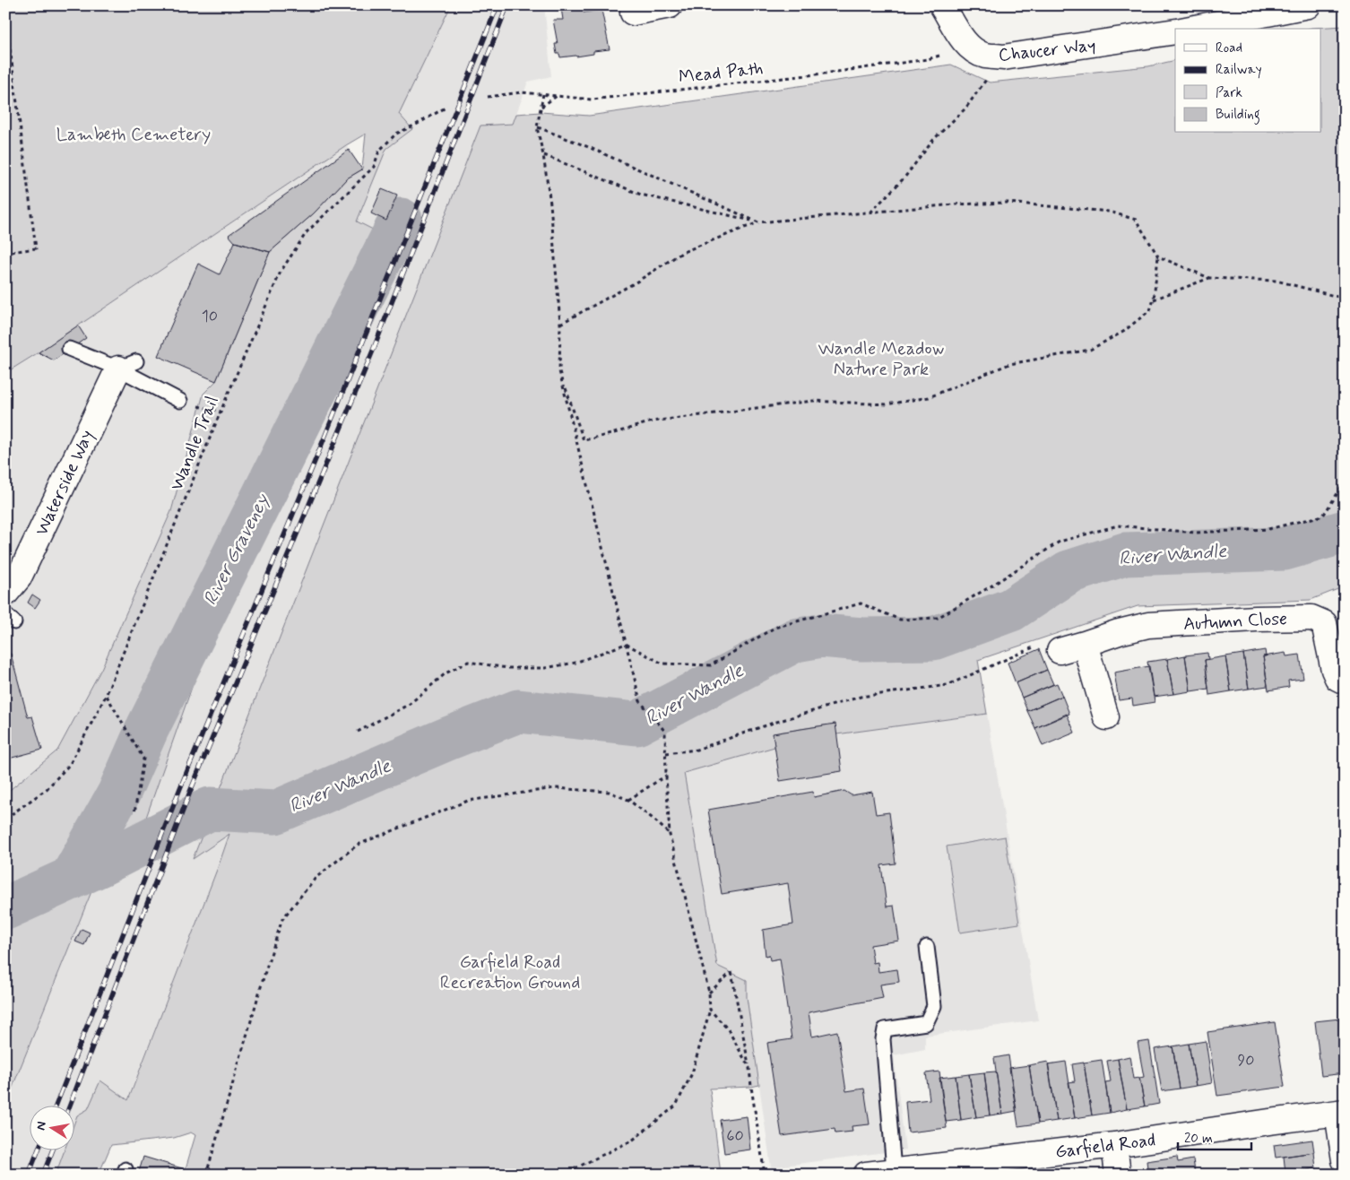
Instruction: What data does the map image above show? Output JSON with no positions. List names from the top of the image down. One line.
{"streets":{"street":["Chaucer Way","Waterside Way","Autumn Close","Garfield Road"],"path":["Mead Path","Wandle Trail"]},"water":["River Graveney","River Wandle"],"parks":["Lambeth Cemetery","Wandle Meadow Nature Park","Garfield Road Recreation Ground"],"house_numbers":["10","90","60"],"legend":["Road","Railway","Park","Building"],"scale_bar":"20 m","north":"left"}
